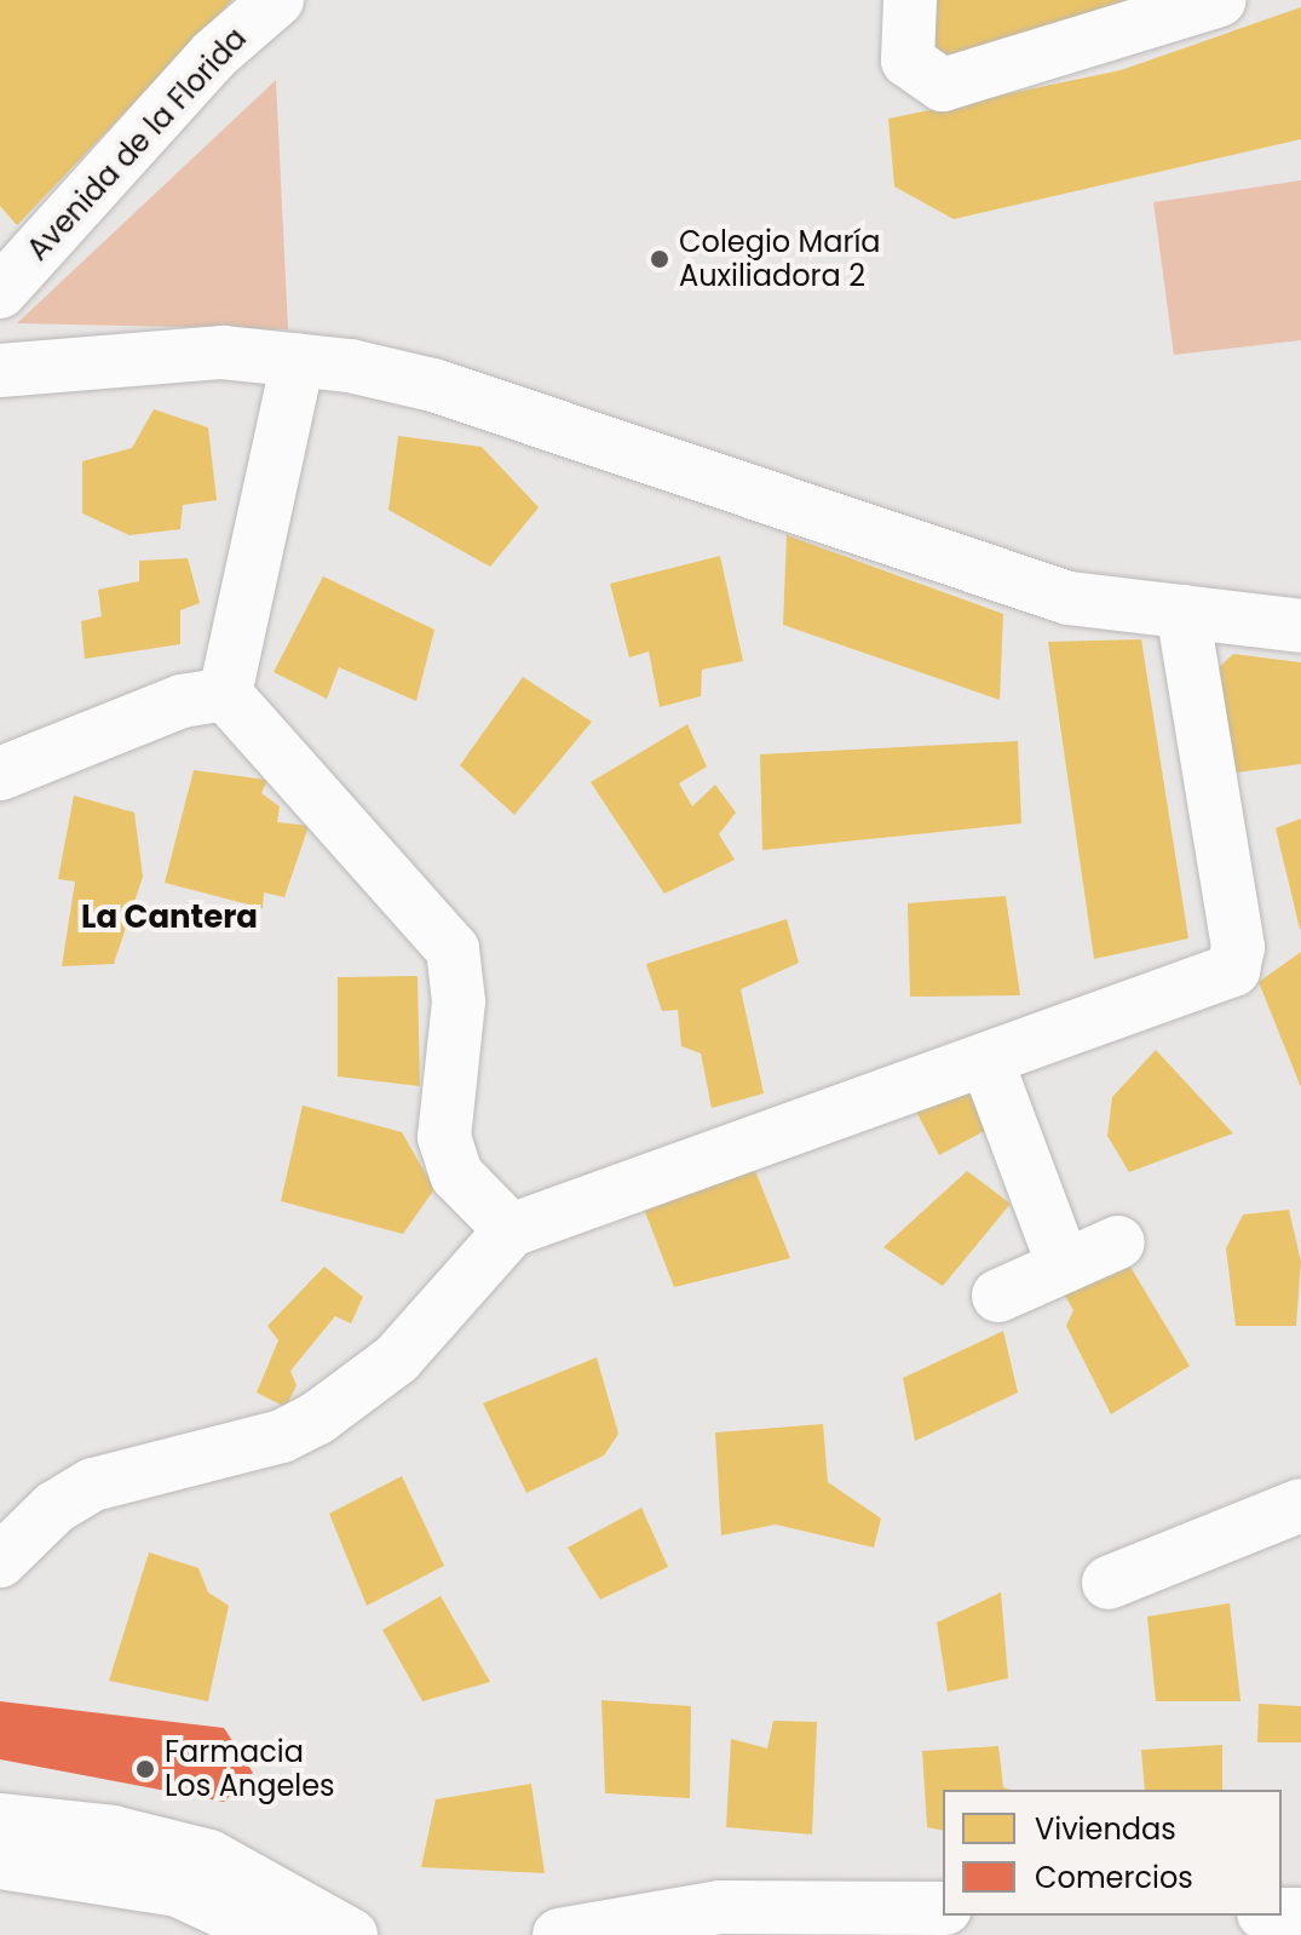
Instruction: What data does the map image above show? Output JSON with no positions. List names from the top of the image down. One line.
{"streets":{"street":["Avenida de la Florida"]},"districts":["La Cantera"],"places":["Colegio María Auxiliadora 2","Farmacia Los Angeles"],"legend":["Viviendas","Comercios"]}
